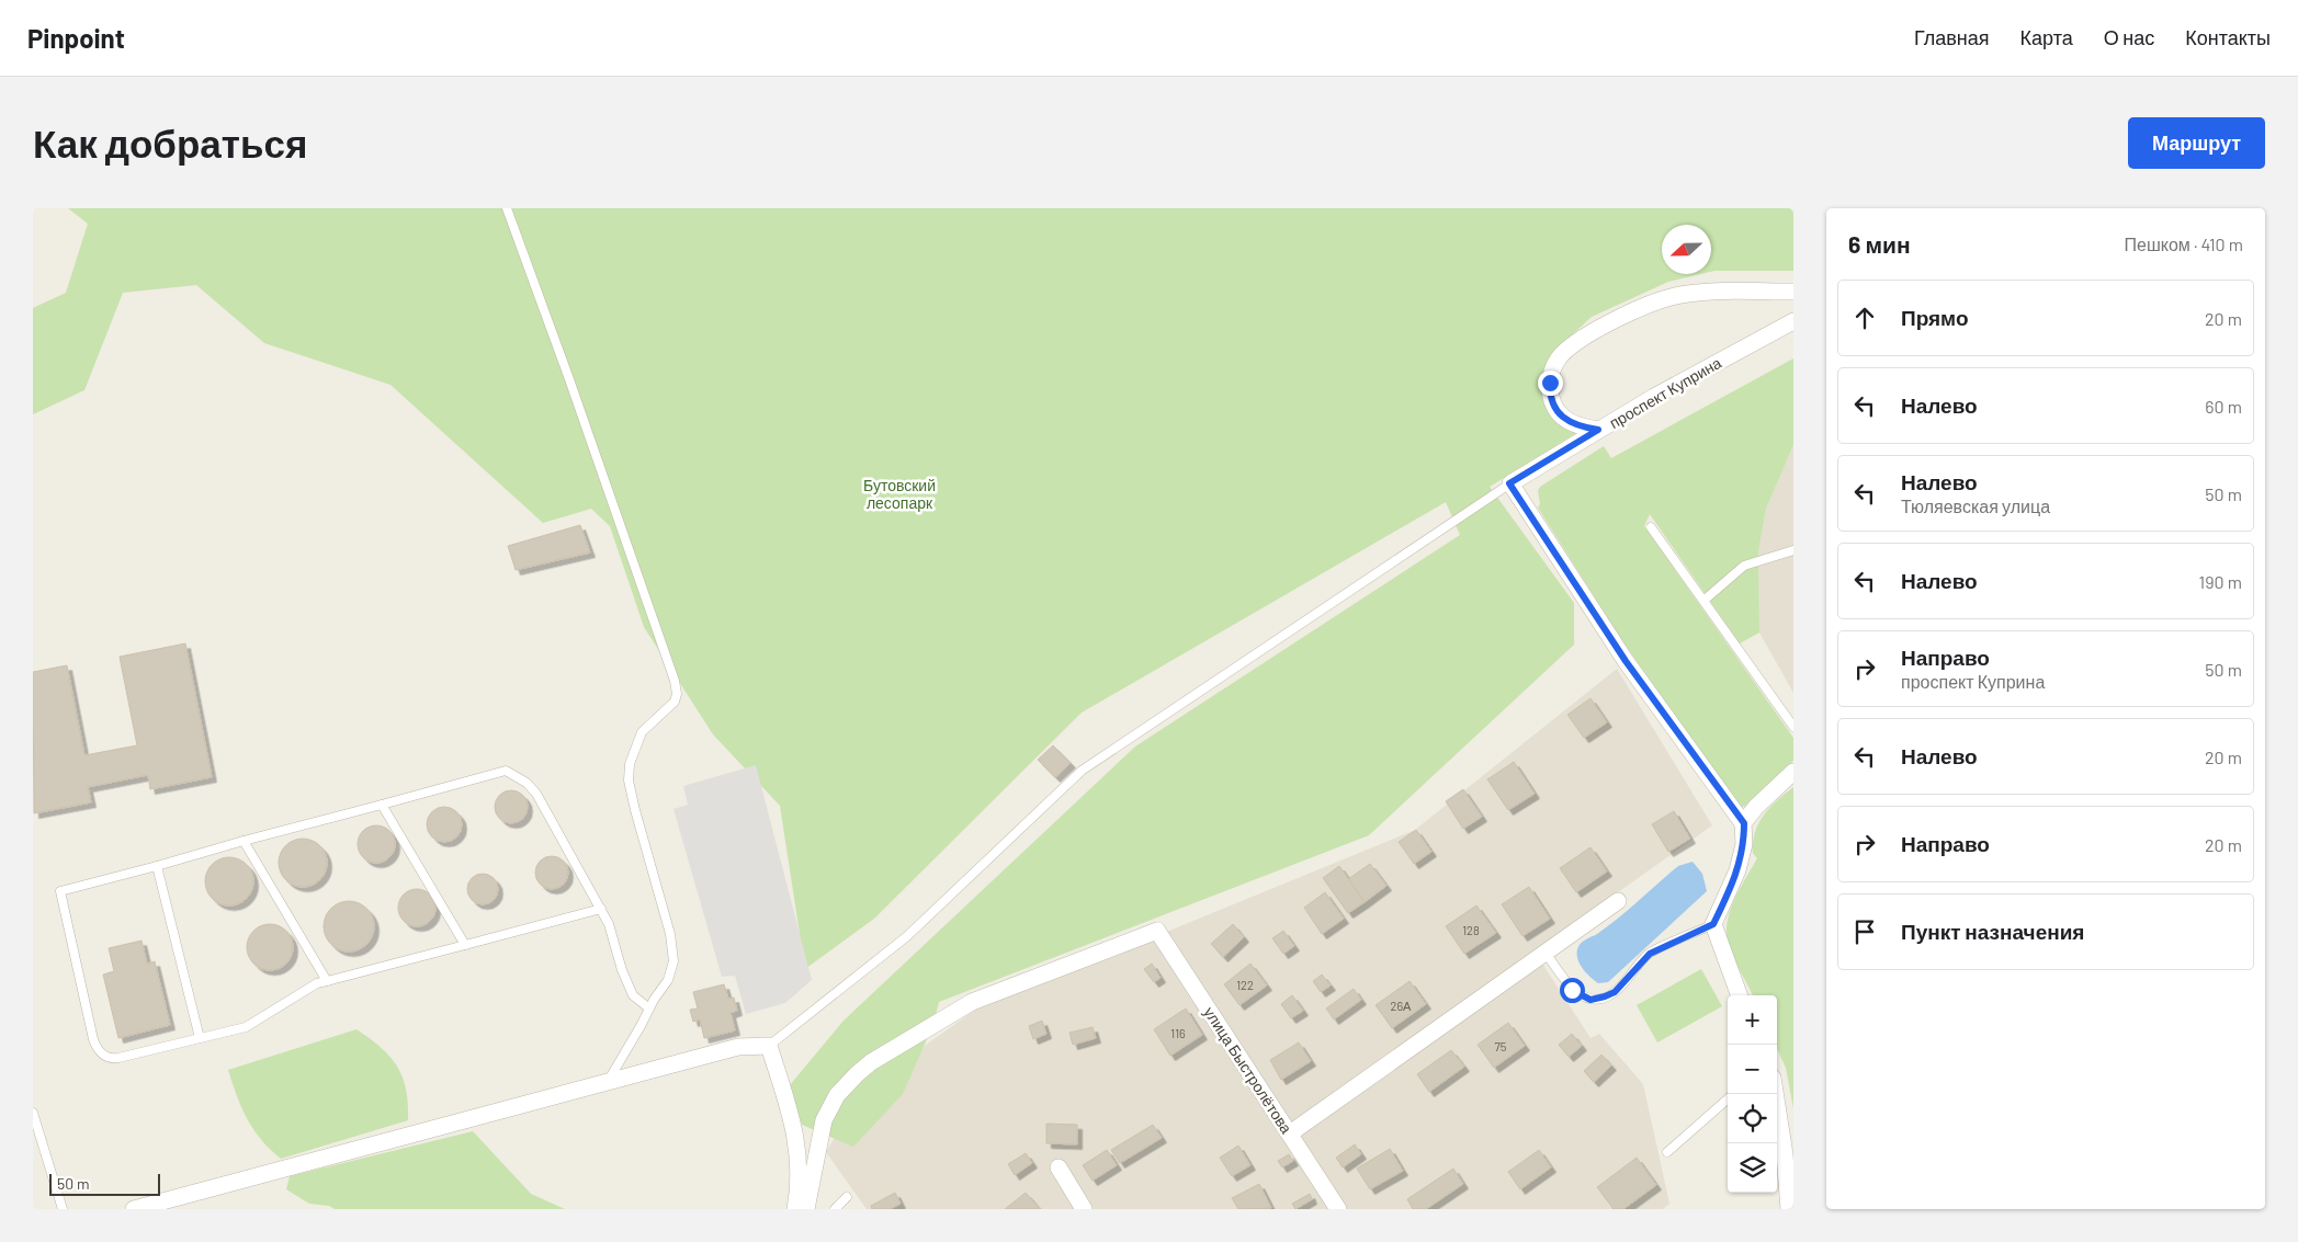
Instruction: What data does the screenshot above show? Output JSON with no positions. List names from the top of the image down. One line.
{"streets":{"street":["проспект Куприна","улица Быстролётова"]},"parks":["Бутовский лесопарк"],"house_numbers":["128","122","26А","116","75"],"scale_bar":"50 m","north":"left","page":{"header":"Pinpoint","nav":["Главная","Карта","О нас","Контакты"],"buttons":"Маршрут","title":"Как добраться","heading":["6 мин","Пешком · 410 m"],"list":[["Прямо","20 m"],["Налево","60 m"],["Налево","Тюляевская улица","50 m"],["Налево","190 m"],["Направо","проспект Куприна","50 m"],["Налево","20 m"],["Направо","20 m"],"Пункт назначения"],"map_buttons":["+","−"],"scale":"50 m"}}
